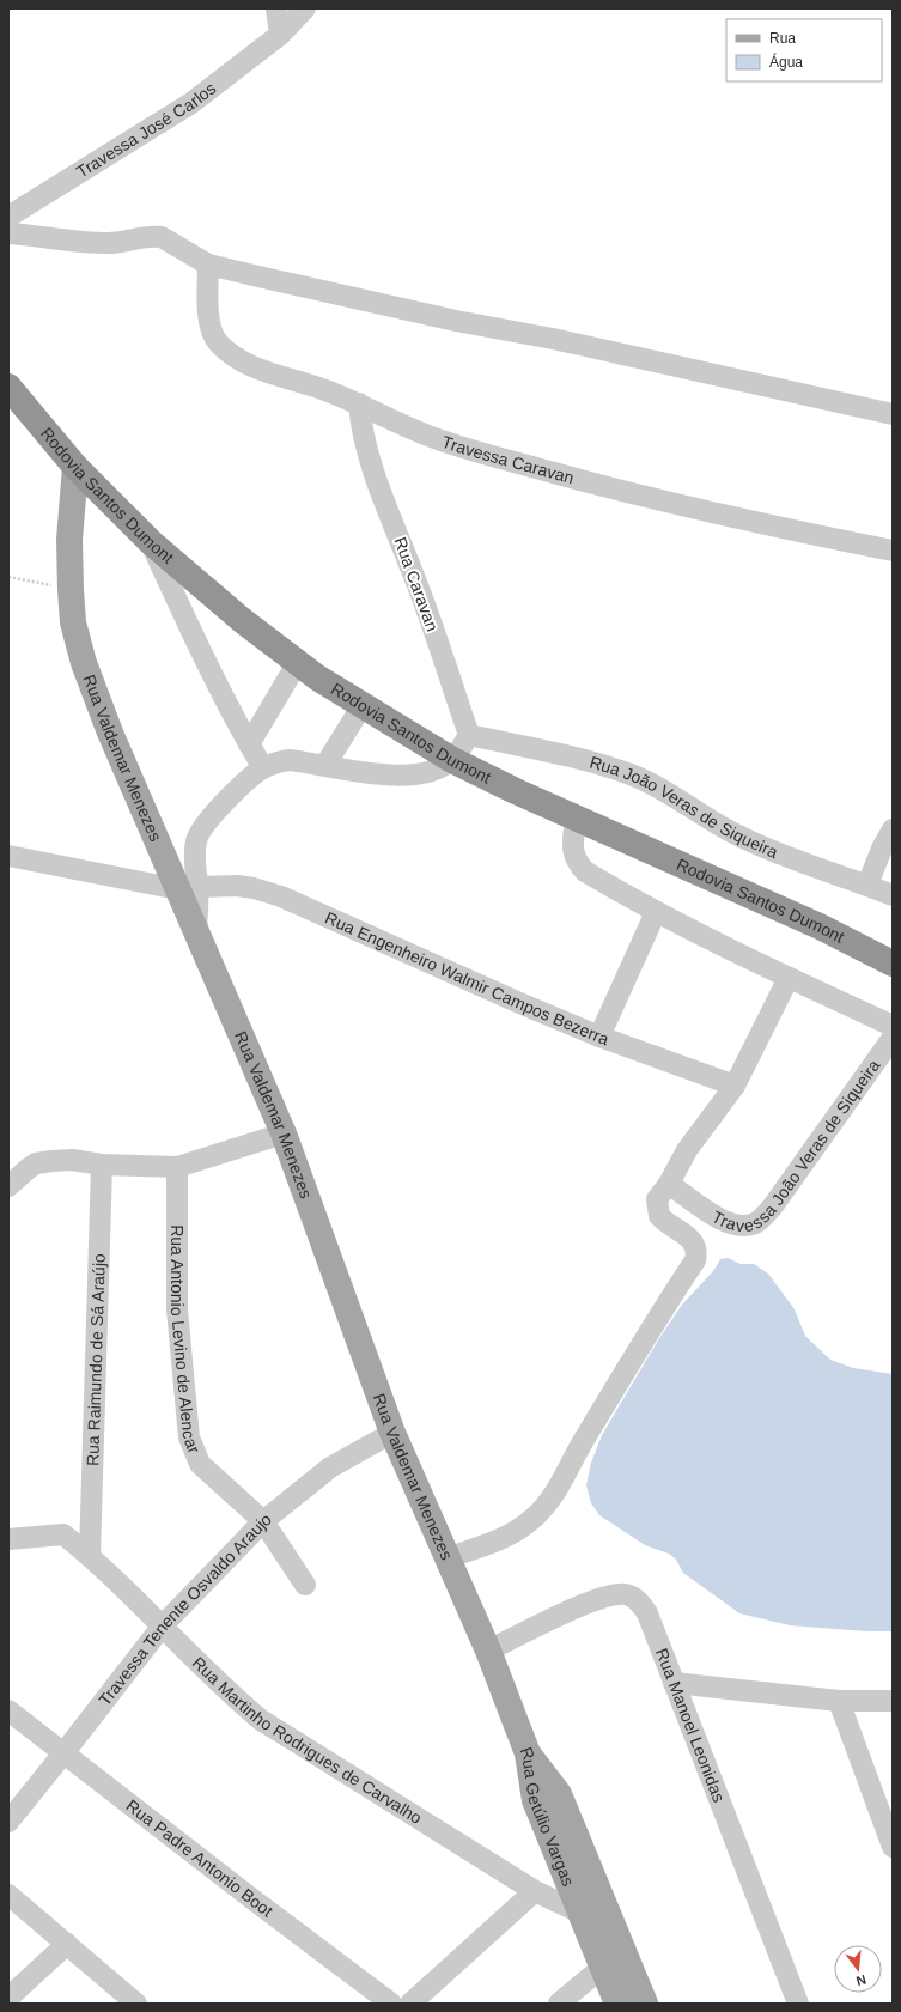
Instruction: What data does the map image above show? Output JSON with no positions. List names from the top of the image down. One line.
{"streets":{"highway":["Rodovia Santos Dumont"],"main road":["Rua Valdemar Menezes","Rua Getúlio Vargas"],"street":["Travessa José Carlos","Travessa Caravan","Rua Caravan","Rua João Veras de Siqueira","Rua Engenheiro Walmir Campos Bezerra","Travessa João Veras de Siqueira","Rua Antonio Levino de Alencar","Rua Raimundo de Sá Araújo","Travessa Tenente Osvaldo Araujo","Rua Manoel Leonidas","Rua Martinho Rodrigues de Carvalho","Rua Padre Antonio Boot"]},"crossings":[["Travessa Caravan","Rua Caravan"],["Rodovia Santos Dumont","Rua Valdemar Menezes"],["Rua Caravan","Rua João Veras de Siqueira"],["Rua Valdemar Menezes","Rua Engenheiro Walmir Campos Bezerra"],["Rua Valdemar Menezes","Travessa Tenente Osvaldo Araujo"],["Rua Valdemar Menezes","Rua Manoel Leonidas"],["Rua Valdemar Menezes","Rua Getúlio Vargas"],["Rua Antonio Levino de Alencar","Travessa Tenente Osvaldo Araujo"],["Rua Raimundo de Sá Araújo","Rua Martinho Rodrigues de Carvalho"],["Travessa Tenente Osvaldo Araujo","Rua Martinho Rodrigues de Carvalho"],["Travessa Tenente Osvaldo Araujo","Rua Padre Antonio Boot"],["Rua Martinho Rodrigues de Carvalho","Rua Getúlio Vargas"]],"legend":["Rua","Água"],"north":"bottom"}
